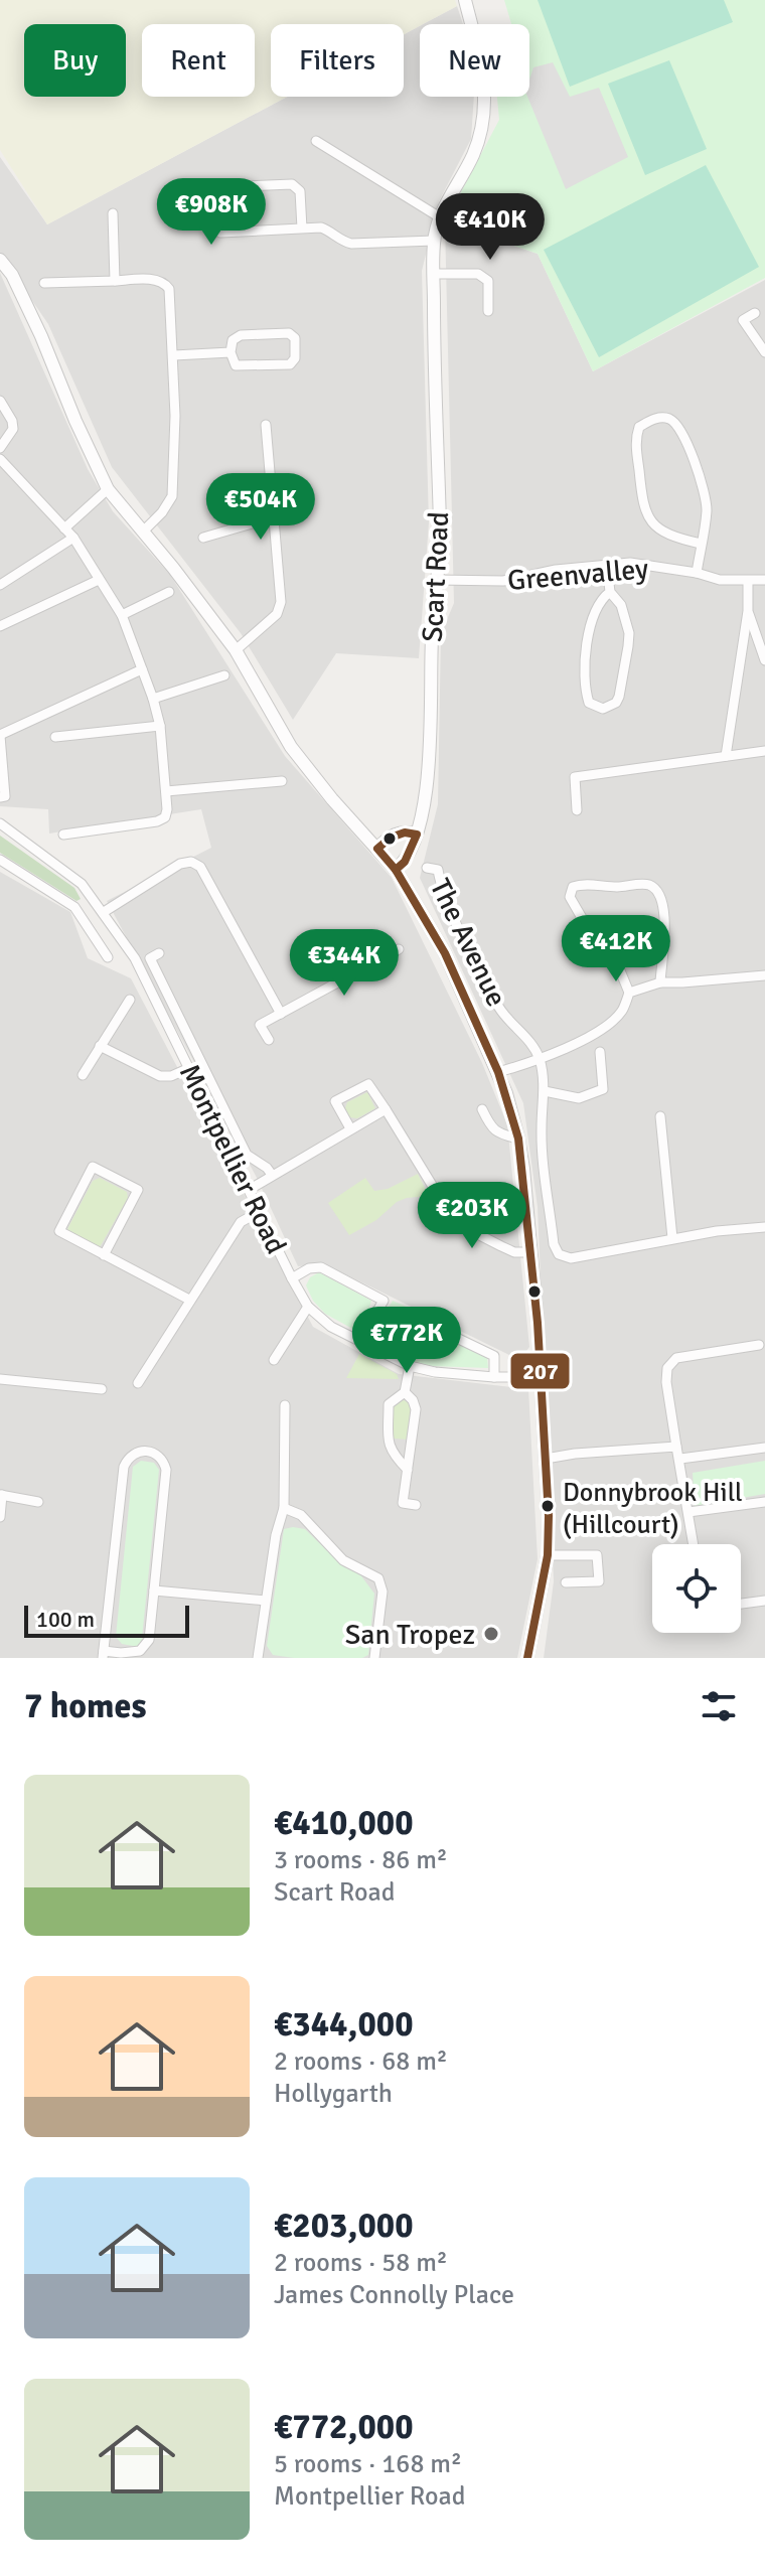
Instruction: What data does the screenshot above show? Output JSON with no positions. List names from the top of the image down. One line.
{"streets":{"street":["Greenvalley","Scart Road","The Avenue","Montpellier Road"]},"crossings":[["Greenvalley","Scart Road"]],"places":["Donnybrook Hill (Hillcourt)","San Tropez"],"lines":["transit line 207"],"scale_bar":"100 m","page":{"chip":["Buy","Rent","Filters","New"],"price":["€908K","€410K","€504K","€412K","€344K","€203K","€772K"],"scale":"100 m","heading":"7 homes","list":[{"name":"€410,000","note":"3 rooms · 86 m² · Scart Road"},{"name":"€344,000","note":"2 rooms · 68 m² · Hollygarth"},{"name":"€203,000","note":"2 rooms · 58 m² · James Connolly Place"},{"name":"€772,000","note":"5 rooms · 168 m² · Montpellier Road"}]}}
